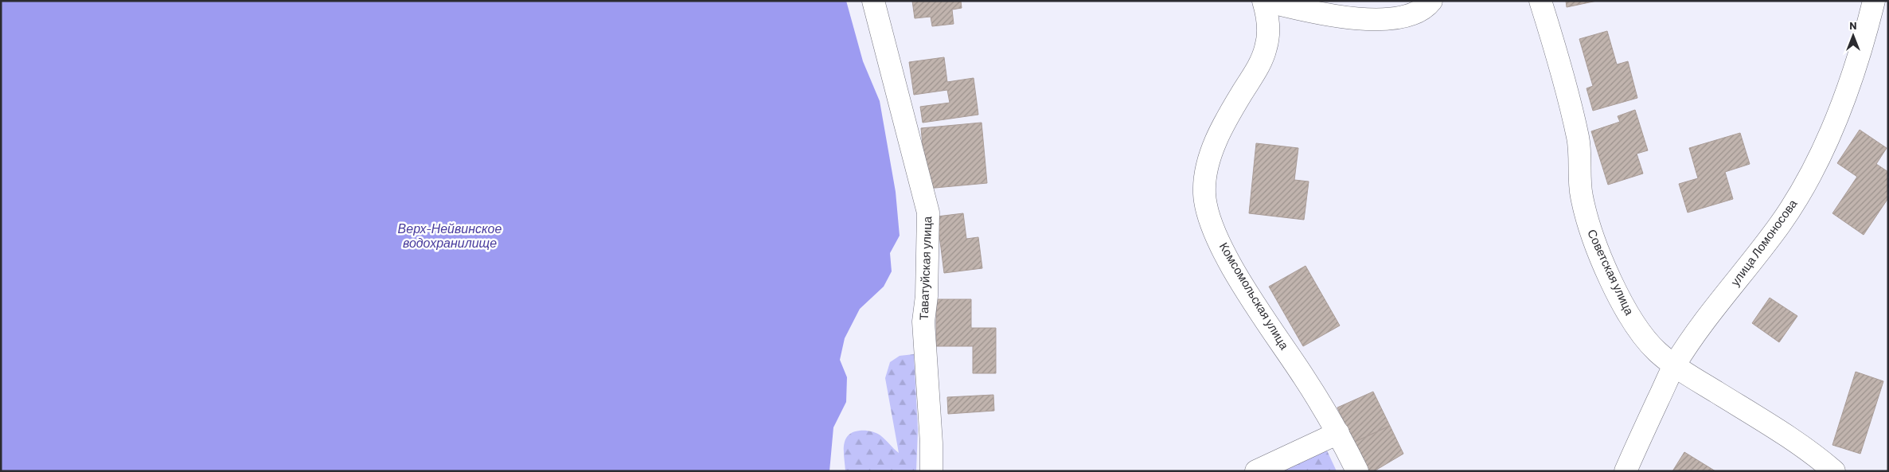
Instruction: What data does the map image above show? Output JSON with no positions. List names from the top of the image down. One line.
{"streets":{"street":["улица Ломоносова","Таватуйская улица","Советская улица","Комсомольская улица"]},"crossings":[["улица Ломоносова","Советская улица"]],"water":["Верх-Нейвинское водохранилище"],"north":"top"}
